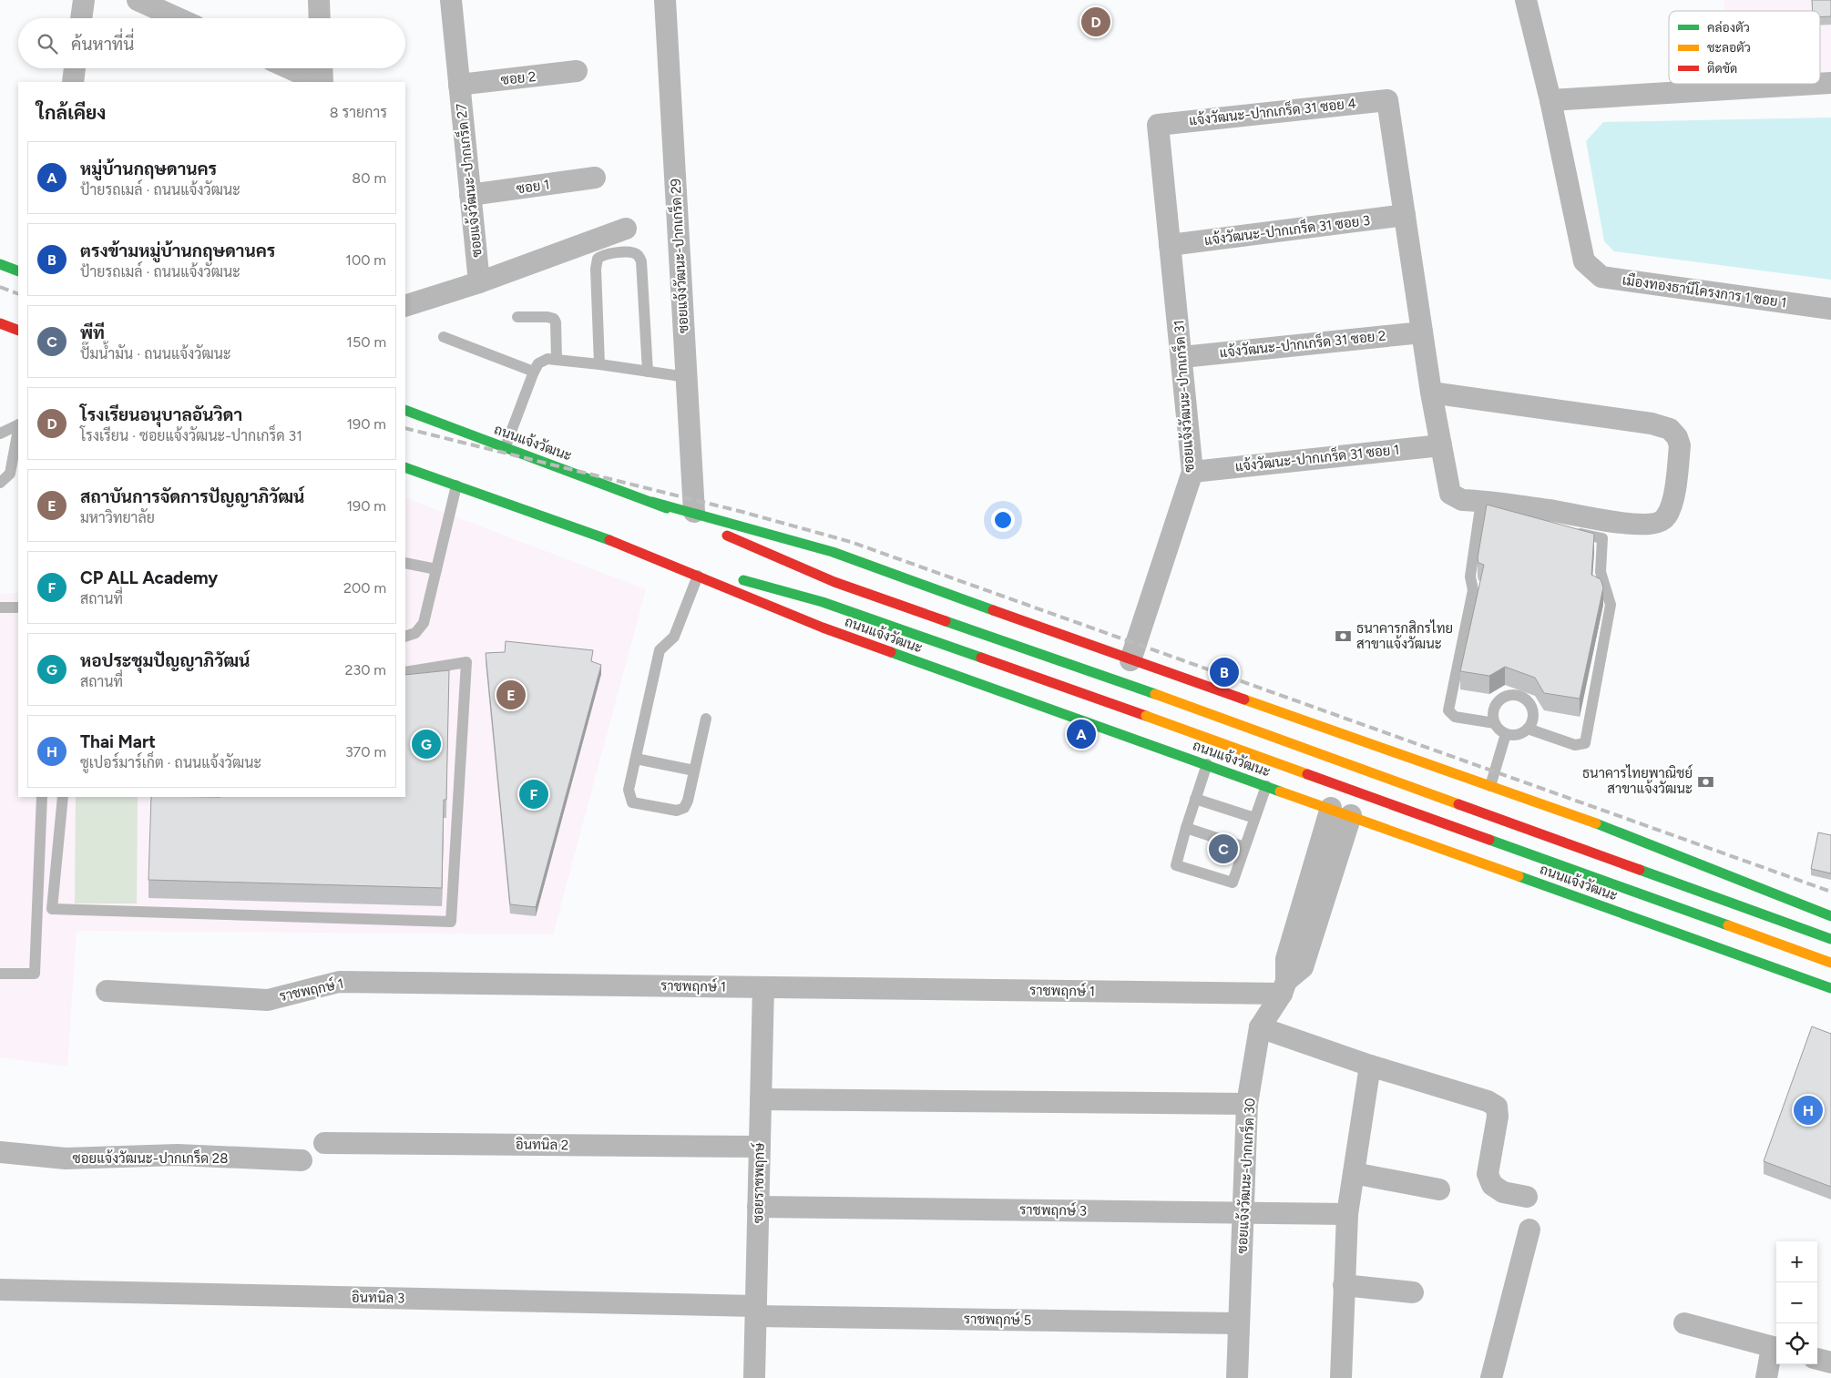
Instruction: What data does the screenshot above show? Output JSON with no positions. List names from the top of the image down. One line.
{"streets":{"main road":["ถนนแจ้งวัฒนะ"],"street":["ซอย 2","แจ้งวัฒนะ-ปากเกร็ด 31 ซอย 4","ซอยแจ้งวัฒนะ-ปากเกร็ด 27","ซอย 1","แจ้งวัฒนะ-ปากเกร็ด 31 ซอย 3","ซอยแจ้งวัฒนะ-ปากเกร็ด 29","เมืองทองธานีโครงการ 1 ซอย 1","แจ้งวัฒนะ-ปากเกร็ด 31 ซอย 2","ซอยแจ้งวัฒนะ-ปากเกร็ด 31","แจ้งวัฒนะ-ปากเกร็ด 31 ซอย 1","ราชพฤกษ์ 1","อินทนิล 2","ซอยแจ้งวัฒนะ-ปากเกร็ด 28","ซอยแจ้งวัฒนะ-ปากเกร็ด 30","ซอยราชพฤกษ์","ราชพฤกษ์ 3","อินทนิล 3","ราชพฤกษ์ 5"]},"crossings":[["ซอย 2","ซอยแจ้งวัฒนะ-ปากเกร็ด 27"],["แจ้งวัฒนะ-ปากเกร็ด 31 ซอย 4","แจ้งวัฒนะ-ปากเกร็ด 31 ซอย 3"],["แจ้งวัฒนะ-ปากเกร็ด 31 ซอย 4","ซอยแจ้งวัฒนะ-ปากเกร็ด 31"],["ซอยแจ้งวัฒนะ-ปากเกร็ด 27","ซอย 1"],["แจ้งวัฒนะ-ปากเกร็ด 31 ซอย 3","ซอยแจ้งวัฒนะ-ปากเกร็ด 31"],["ซอยแจ้งวัฒนะ-ปากเกร็ด 29","ถนนแจ้งวัฒนะ"],["แจ้งวัฒนะ-ปากเกร็ด 31 ซอย 2","ซอยแจ้งวัฒนะ-ปากเกร็ด 31"],["ซอยแจ้งวัฒนะ-ปากเกร็ด 31","ถนนแจ้งวัฒนะ"],["ซอยแจ้งวัฒนะ-ปากเกร็ด 31","แจ้งวัฒนะ-ปากเกร็ด 31 ซอย 1"],["ถนนแจ้งวัฒนะ","ซอยแจ้งวัฒนะ-ปากเกร็ด 30"],["ราชพฤกษ์ 1","ซอยแจ้งวัฒนะ-ปากเกร็ด 30"],["ราชพฤกษ์ 1","ซอยราชพฤกษ์"],["อินทนิล 2","ซอยราชพฤกษ์"],["ซอยแจ้งวัฒนะ-ปากเกร็ด 30","ราชพฤกษ์ 3"],["ซอยแจ้งวัฒนะ-ปากเกร็ด 30","ราชพฤกษ์ 5"],["ซอยราชพฤกษ์","ราชพฤกษ์ 3"],["ซอยราชพฤกษ์","อินทนิล 3"],["ซอยราชพฤกษ์","ราชพฤกษ์ 5"],["อินทนิล 3","ราชพฤกษ์ 5"]],"places":{"bank":["ธนาคารกสิกรไทย สาขาแจ้งวัฒนะ","ธนาคารไทยพาณิชย์ สาขาแจ้งวัฒนะ"]},"legend":["คล่องตัว","ชะลอตัว","ติดขัด"],"page":{"pins":["D","B","E","A","G","F","C","H"],"search":"ค้นหาที่นี่","heading":["ใกล้เคียง","8 รายการ"],"list":[{"mark":"A","name":"หมู่บ้านกฤษดานคร","note":"ป้ายรถเมล์ · ถนนแจ้งวัฒนะ","value":"80 m"},{"mark":"B","name":"ตรงข้ามหมู่บ้านกฤษดานคร","note":"ป้ายรถเมล์ · ถนนแจ้งวัฒนะ","value":"100 m"},{"mark":"C","name":"พีที","note":"ปั๊มน้ำมัน · ถนนแจ้งวัฒนะ","value":"150 m"},{"mark":"D","name":"โรงเรียนอนุบาลอันวิดา","note":"โรงเรียน · ซอยแจ้งวัฒนะ-ปากเกร็ด 31","value":"190 m"},{"mark":"E","name":"สถาบันการจัดการปัญญาภิวัฒน์","note":"มหาวิทยาลัย","value":"190 m"},{"mark":"F","name":"CP ALL Academy","note":"สถานที่","value":"200 m"},{"mark":"G","name":"หอประชุมปัญญาภิวัฒน์","note":"สถานที่","value":"230 m"},{"mark":"H","name":"Thai Mart","note":"ซูเปอร์มาร์เก็ต · ถนนแจ้งวัฒนะ","value":"370 m"}],"map_buttons":["+","−"]}}
